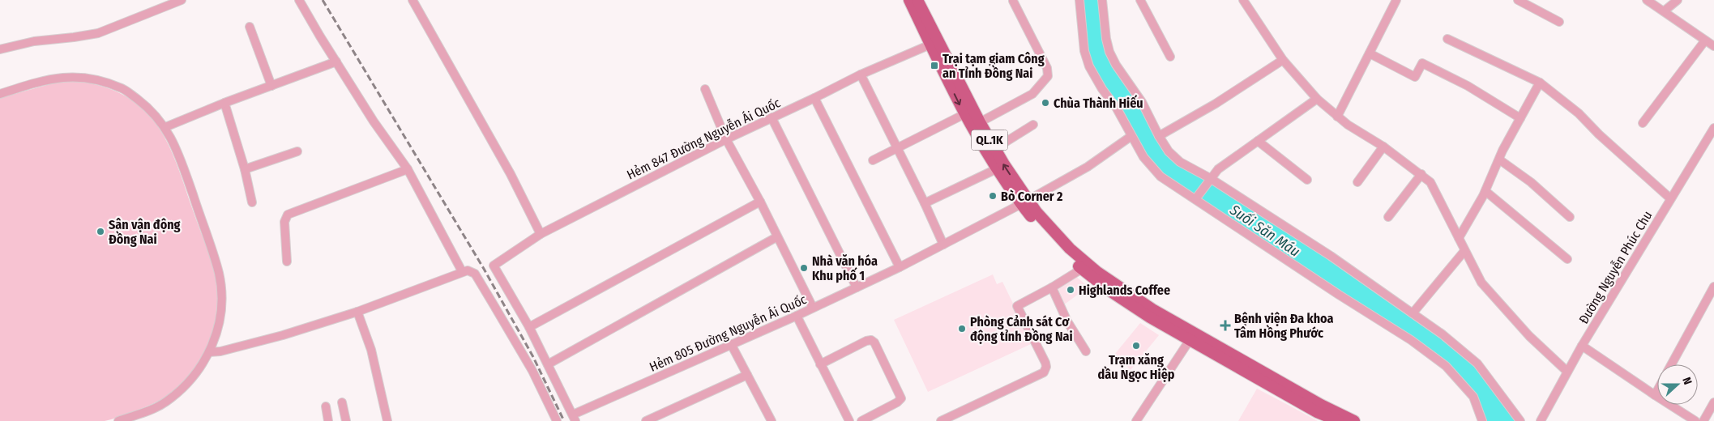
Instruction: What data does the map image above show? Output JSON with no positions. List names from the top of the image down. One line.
{"streets":{"main road":["QL.1K"],"street":["Hẻm 847 Đường Nguyễn Ái Quốc","Đường Nguyễn Phúc Chu","Hẻm 805 Đường Nguyễn Ái Quốc"]},"crossings":[["Hẻm 847 Đường Nguyễn Ái Quốc","QL.1K"],["QL.1K","Hẻm 805 Đường Nguyễn Ái Quốc"]],"water":["Suối Săn Máu"],"places":{"transit":["Trại tạm giam Công an Tỉnh Đồng Nai"],"other":["Chùa Thành Hiếu","Bò Corner 2","Sân vận động Đồng Nai","Nhà văn hóa Khu phố 1","Highlands Coffee","Phòng Cảnh sát Cơ động tỉnh Đồng Nai","Trạm xăng dầu Ngọc Hiệp"],"health":["Bệnh viện Đa khoa Tâm Hồng Phước"]},"north":"right"}
